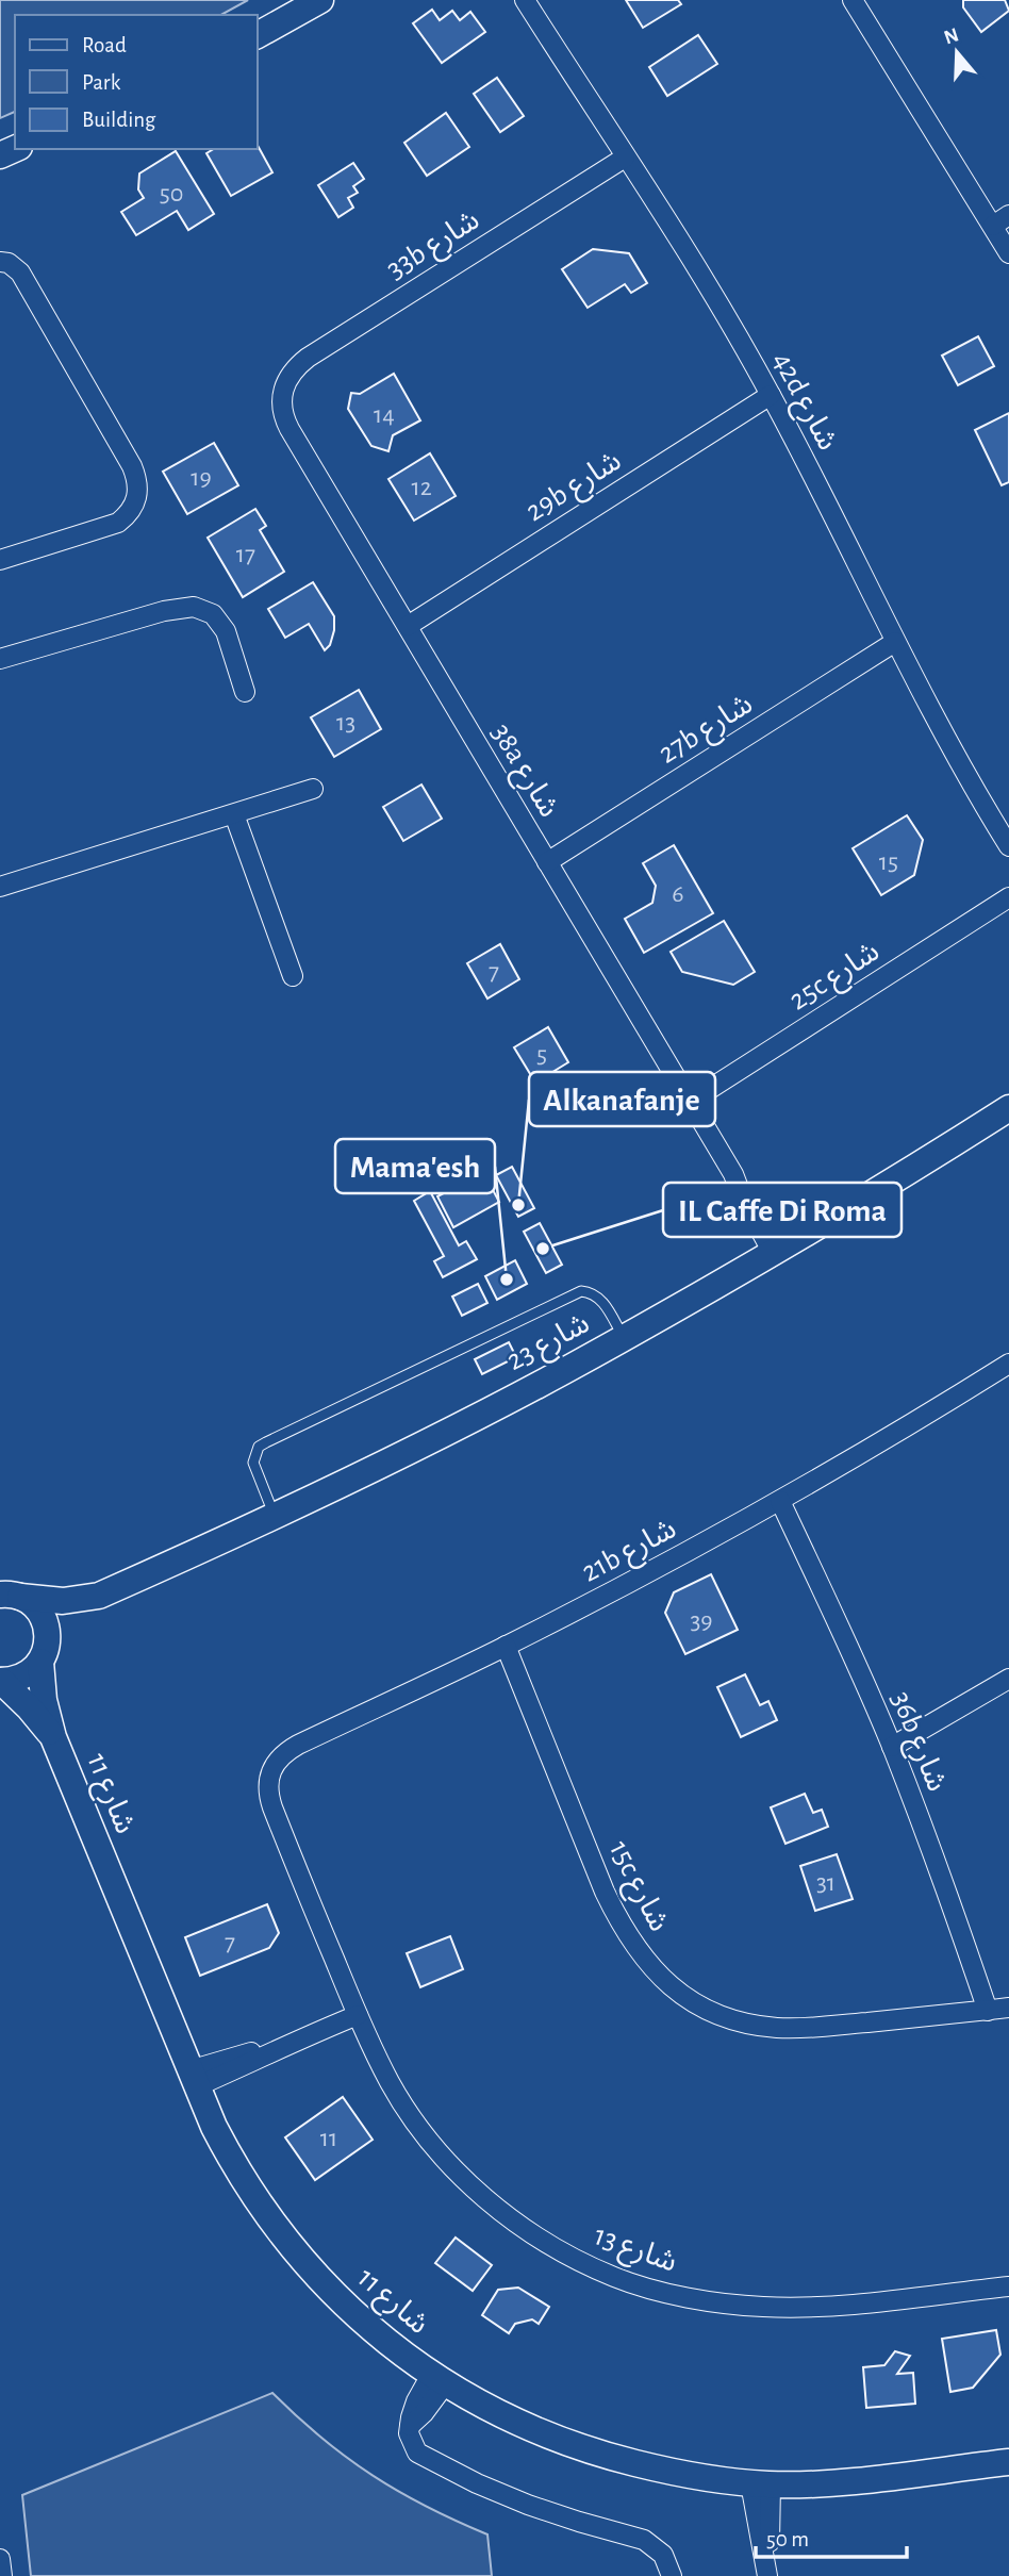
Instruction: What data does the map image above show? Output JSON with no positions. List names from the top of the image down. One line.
{"streets":{"street":["33b شارع","42d شارع","29b شارع","27b شارع","38a شارع","25c شارع","شارع 23","21b شارع","36b شارع","شارع 11","15c شارع","شارع 13"]},"crossings":[["33b شارع","42d شارع"],["33b شارع","38a شارع"],["42d شارع","29b شارع"],["42d شارع","27b شارع"],["29b شارع","38a شارع"],["27b شارع","38a شارع"],["38a شارع","25c شارع"],["38a شارع","شارع 23"],["شارع 23","شارع 11"],["21b شارع","36b شارع"],["21b شارع","15c شارع"],["21b شارع","شارع 13"],["36b شارع","15c شارع"]],"places":["Alkanafanje","IL Caffe Di Roma","Mama'esh"],"house_numbers":["50","14","19","12","17","13","15","6","7","5","39","31","7","11"],"legend":["Road","Park","Building"],"scale_bar":"50 m","north":"top"}
